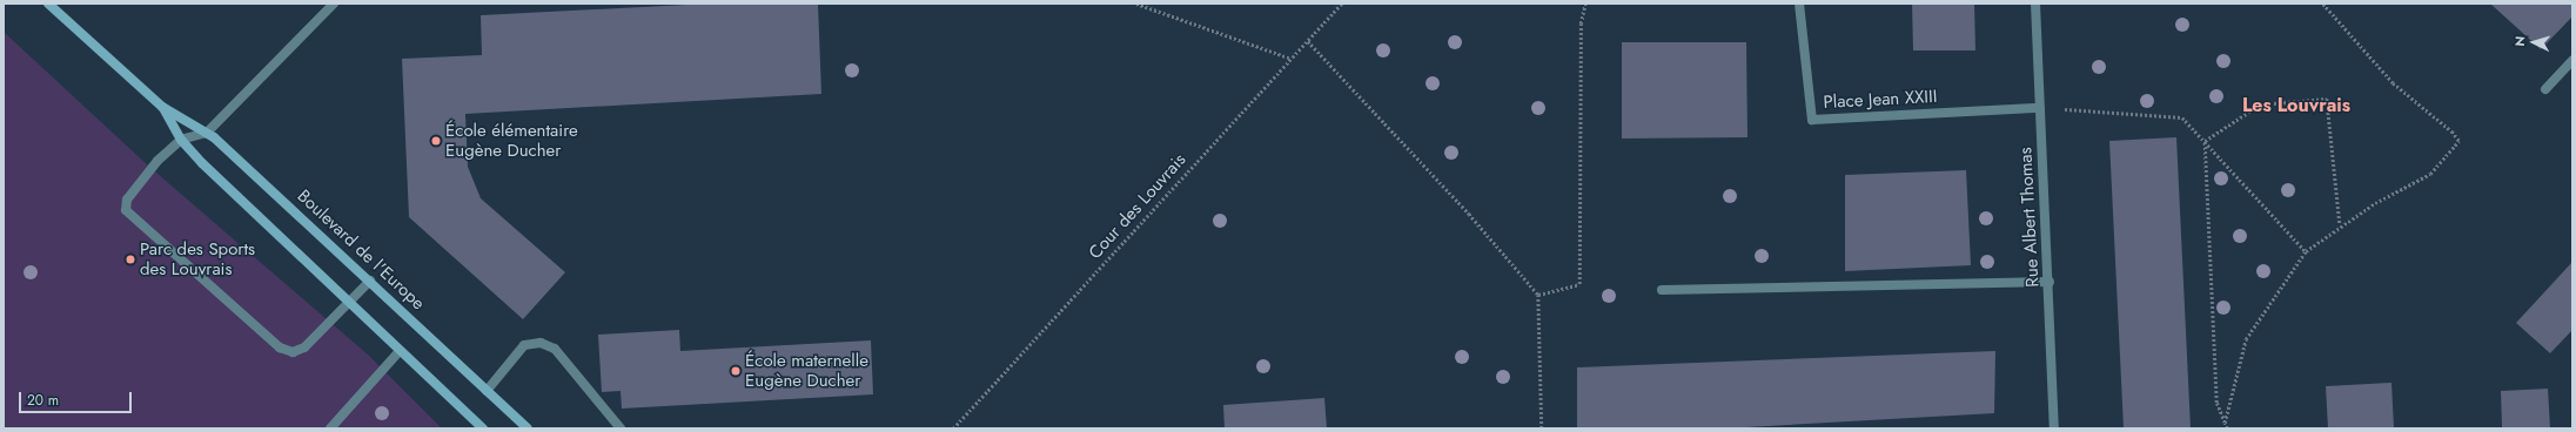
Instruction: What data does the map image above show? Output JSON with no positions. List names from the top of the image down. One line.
{"streets":{"street":["Place Jean XXIII","Rue Albert Thomas","Boulevard de l'Europe"],"path":["Cour des Louvrais"]},"crossings":[["Place Jean XXIII","Rue Albert Thomas"]],"districts":["Les Louvrais"],"places":["École élémentaire Eugène Ducher","Parc des Sports des Louvrais","École maternelle Eugène Ducher"],"scale_bar":"20 m","north":"left"}
